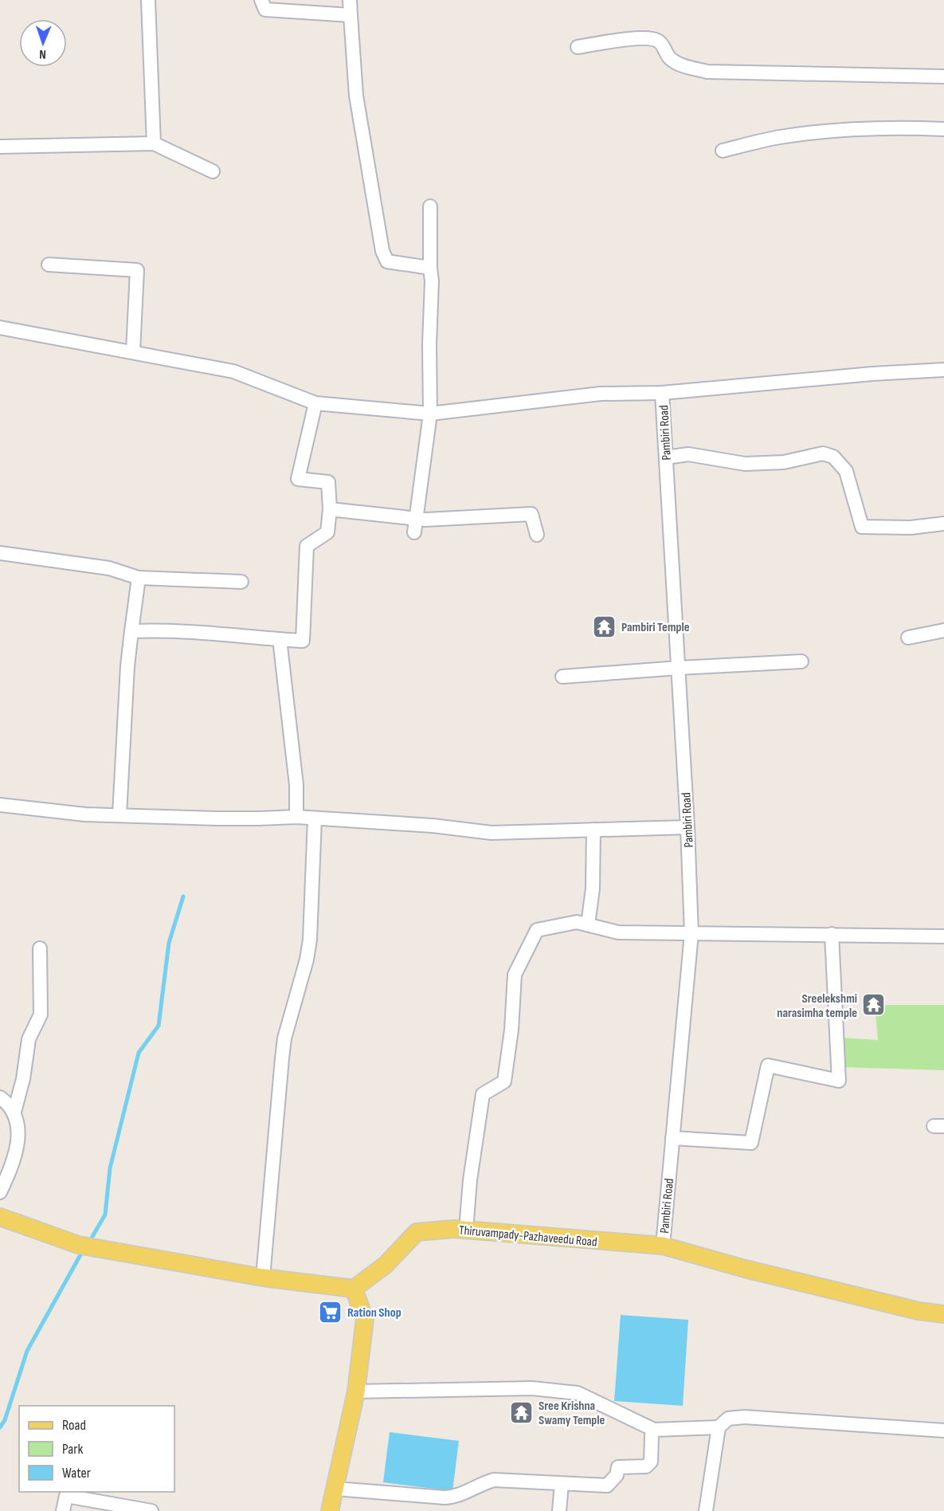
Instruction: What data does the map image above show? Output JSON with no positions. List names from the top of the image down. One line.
{"streets":{"main road":["Thiruvampady-Pazhaveedu Road"],"street":["Pambiri Road"]},"crossings":[["Pambiri Road","Thiruvampady-Pazhaveedu Road"]],"places":{"temple":["Pambiri Temple","Sreelekshmi narasimha temple","Sree Krishna Swamy Temple"],"supermarket":["Ration Shop"]},"legend":["Road","Park","Water"],"north":"bottom"}
